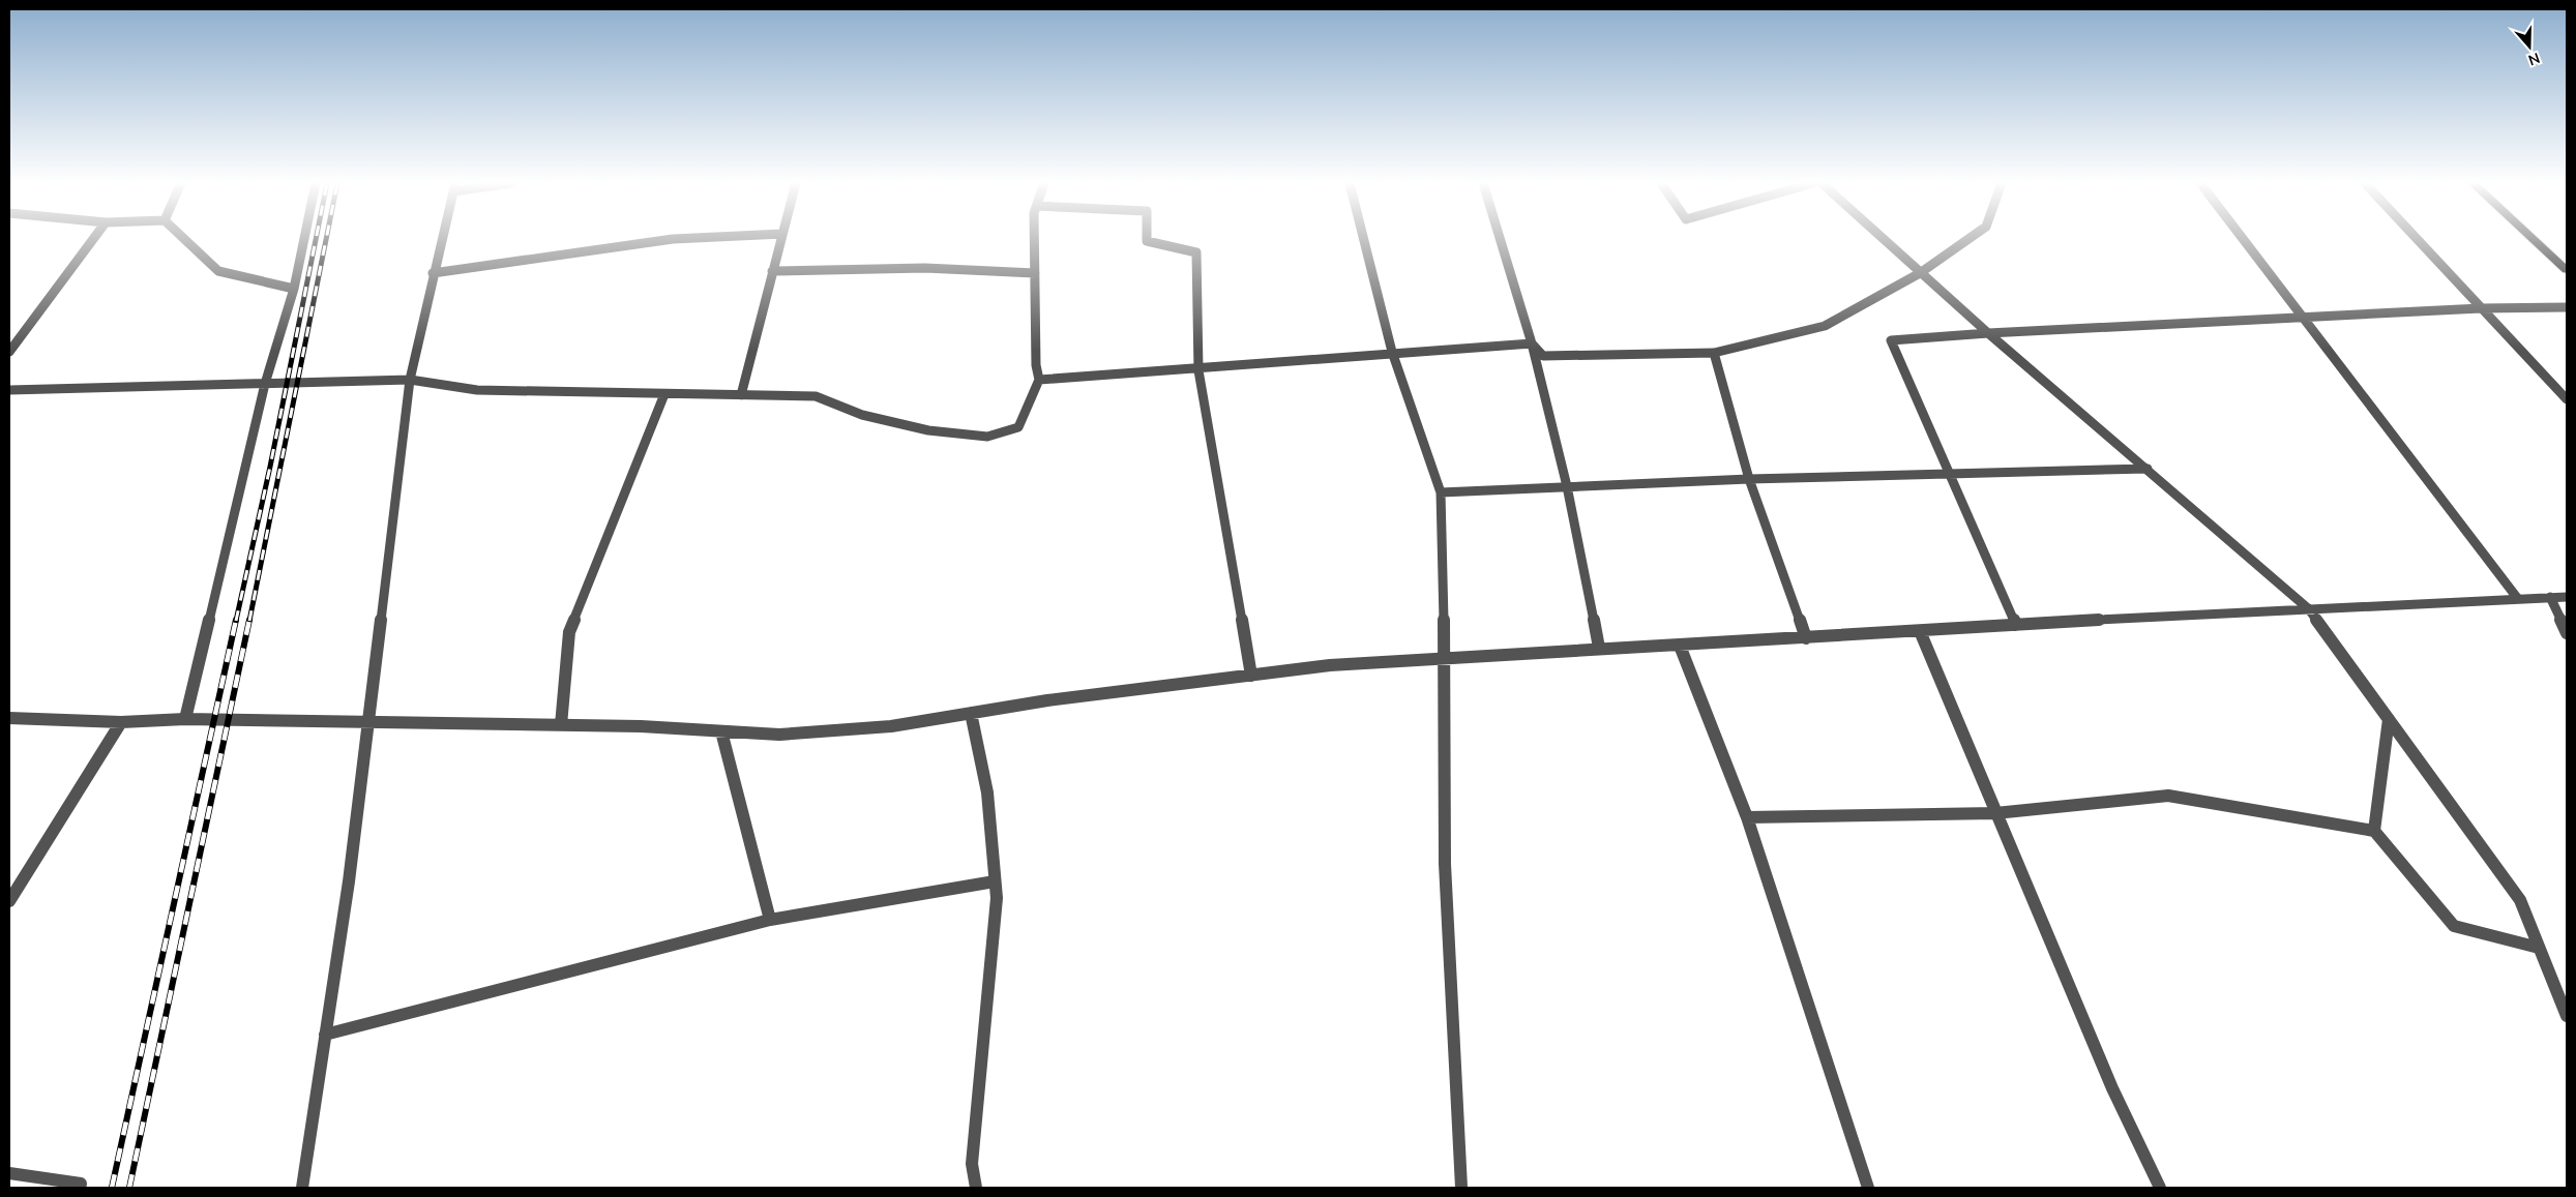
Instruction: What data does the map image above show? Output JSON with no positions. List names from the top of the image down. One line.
{"north":"bottom"}
